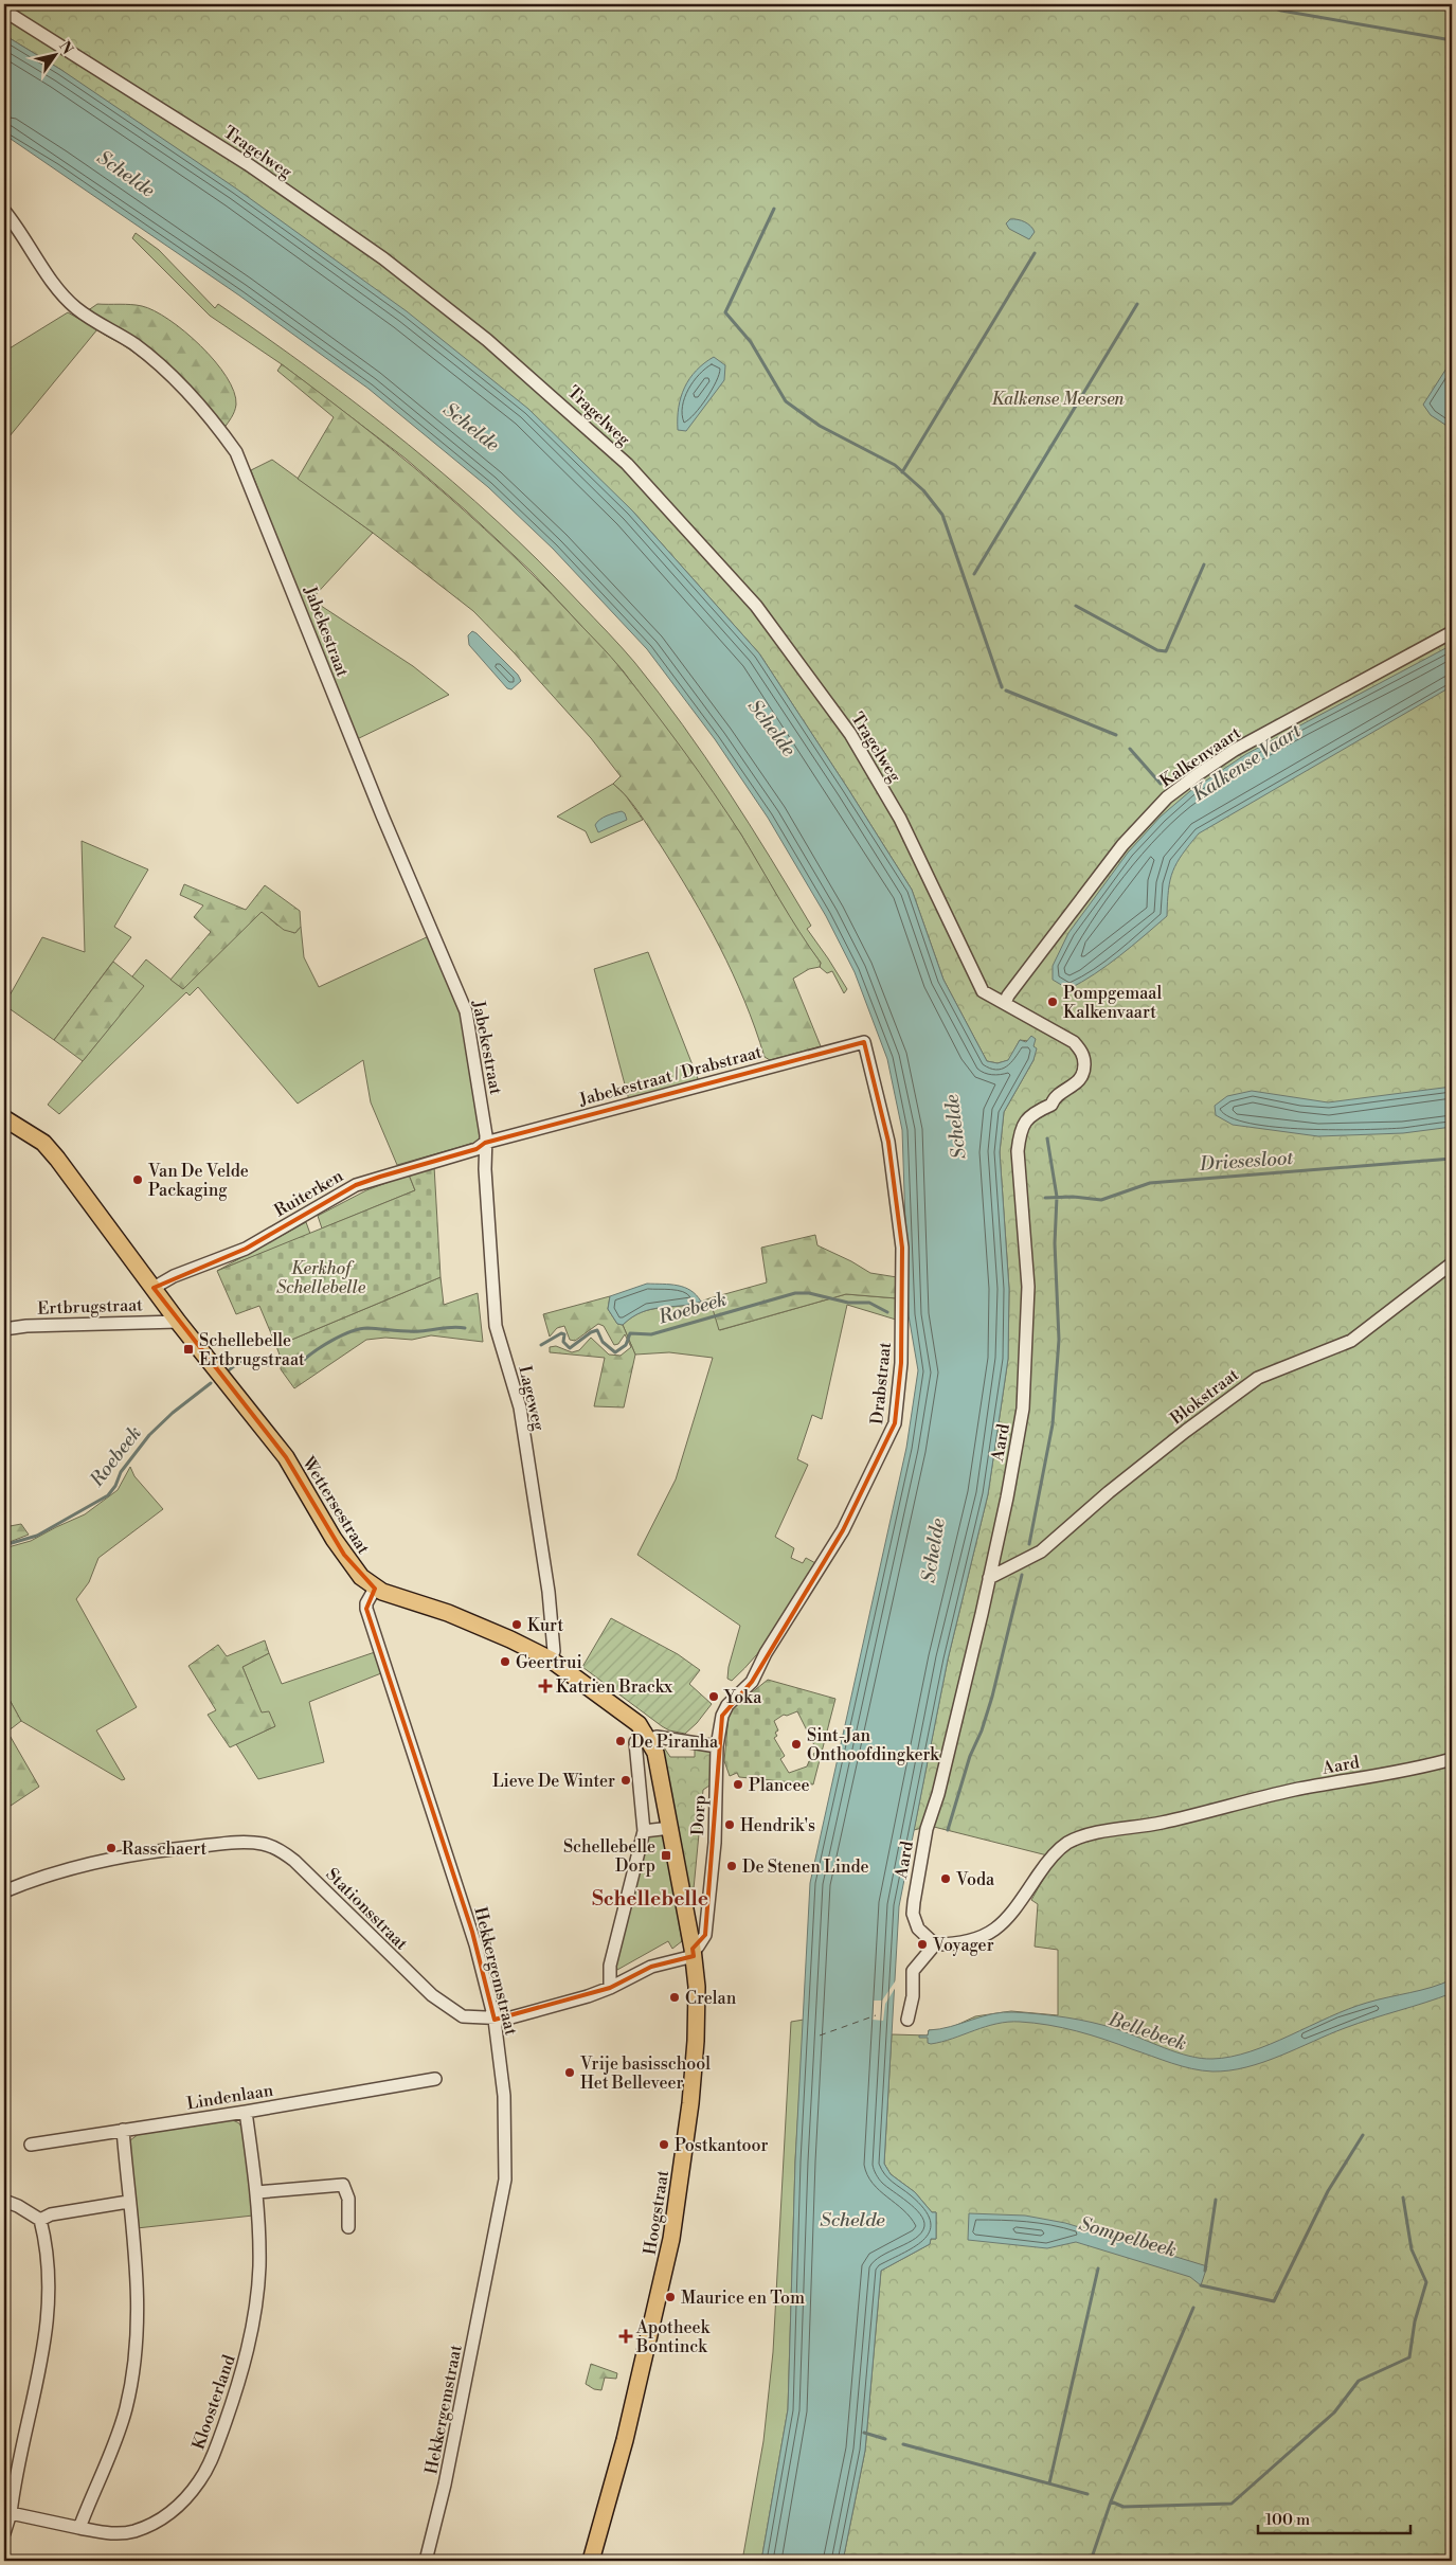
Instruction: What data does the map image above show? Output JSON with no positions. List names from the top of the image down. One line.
{"streets":{"main road":["Wettersestraat","Hoogstraat"],"street":["Tragelweg","Jabekestraat","Kalkenvaart","Jabekestraat / Drabstraat","Ruiterken","Ertbrugstraat","Drabstraat","Blokstraat","Lageweg","Aard","Dorp","Stationsstraat","Hekkergemstraat","Lindenlaan","Kloosterland"]},"crossings":[["Tragelweg","Kalkenvaart"],["Tragelweg","Aard"],["Jabekestraat","Jabekestraat / Drabstraat"],["Jabekestraat","Ruiterken"],["Jabekestraat","Lageweg"],["Kalkenvaart","Aard"],["Jabekestraat / Drabstraat","Ruiterken"],["Jabekestraat / Drabstraat","Drabstraat"],["Jabekestraat / Drabstraat","Lageweg"],["Ruiterken","Lageweg"],["Ruiterken","Wettersestraat"],["Ertbrugstraat","Wettersestraat"],["Drabstraat","Dorp"],["Blokstraat","Aard"],["Lageweg","Wettersestraat"],["Wettersestraat","Hekkergemstraat"],["Wettersestraat","Hoogstraat"],["Dorp","Stationsstraat"],["Dorp","Hoogstraat"],["Stationsstraat","Hekkergemstraat"],["Stationsstraat","Hoogstraat"],["Lindenlaan","Kloosterland"]],"districts":["Schellebelle"],"water":["Schelde","Kalkense Vaart","Driesesloot","Roebeek","Bellebeek","Sompelbeek"],"parks":["Kalkense Meersen","Kerkhof Schellebelle"],"places":{"other":["Pompgemaal Kalkenvaart","Van De Velde Packaging","Kurt","Geertrui","Yoka","De Piranha","Sint-Jan Onthoofdingkerk","Lieve De Winter","Plancee","Hendrik's","Rasschaert","De Stenen Linde","Voda","Voyager","Crelan","Vrije basisschool Het Belleveer","Postkantoor","Maurice en Tom"],"transit":["Schellebelle Ertbrugstraat","Schellebelle Dorp"],"health":["Katrien Brackx","Apotheek Bontinck"]},"scale_bar":"100 m","north":"top right"}
